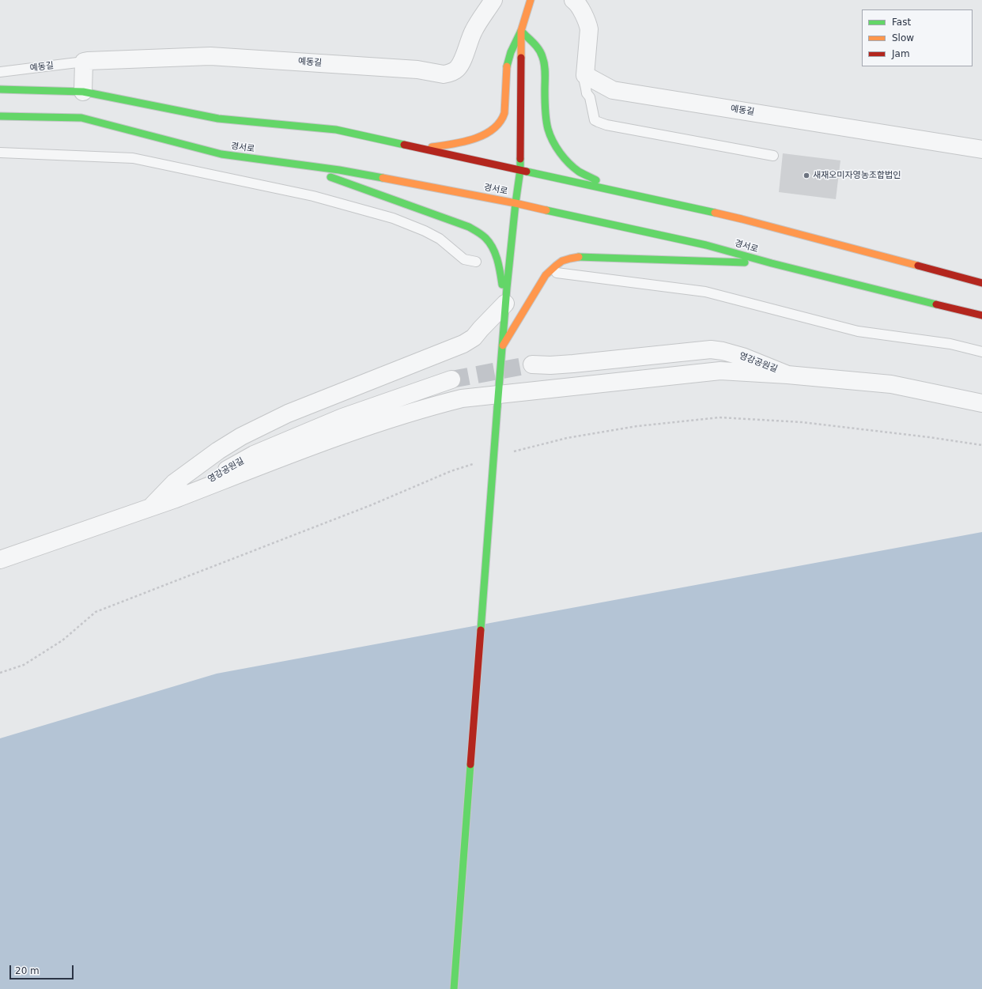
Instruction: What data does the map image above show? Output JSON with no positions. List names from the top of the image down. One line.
{"streets":{"main road":["경서로"],"street":["예동길","영강공원길"]},"places":["새재오미자영농조합법인"],"legend":["Fast","Slow","Jam"],"scale_bar":"20 m"}
